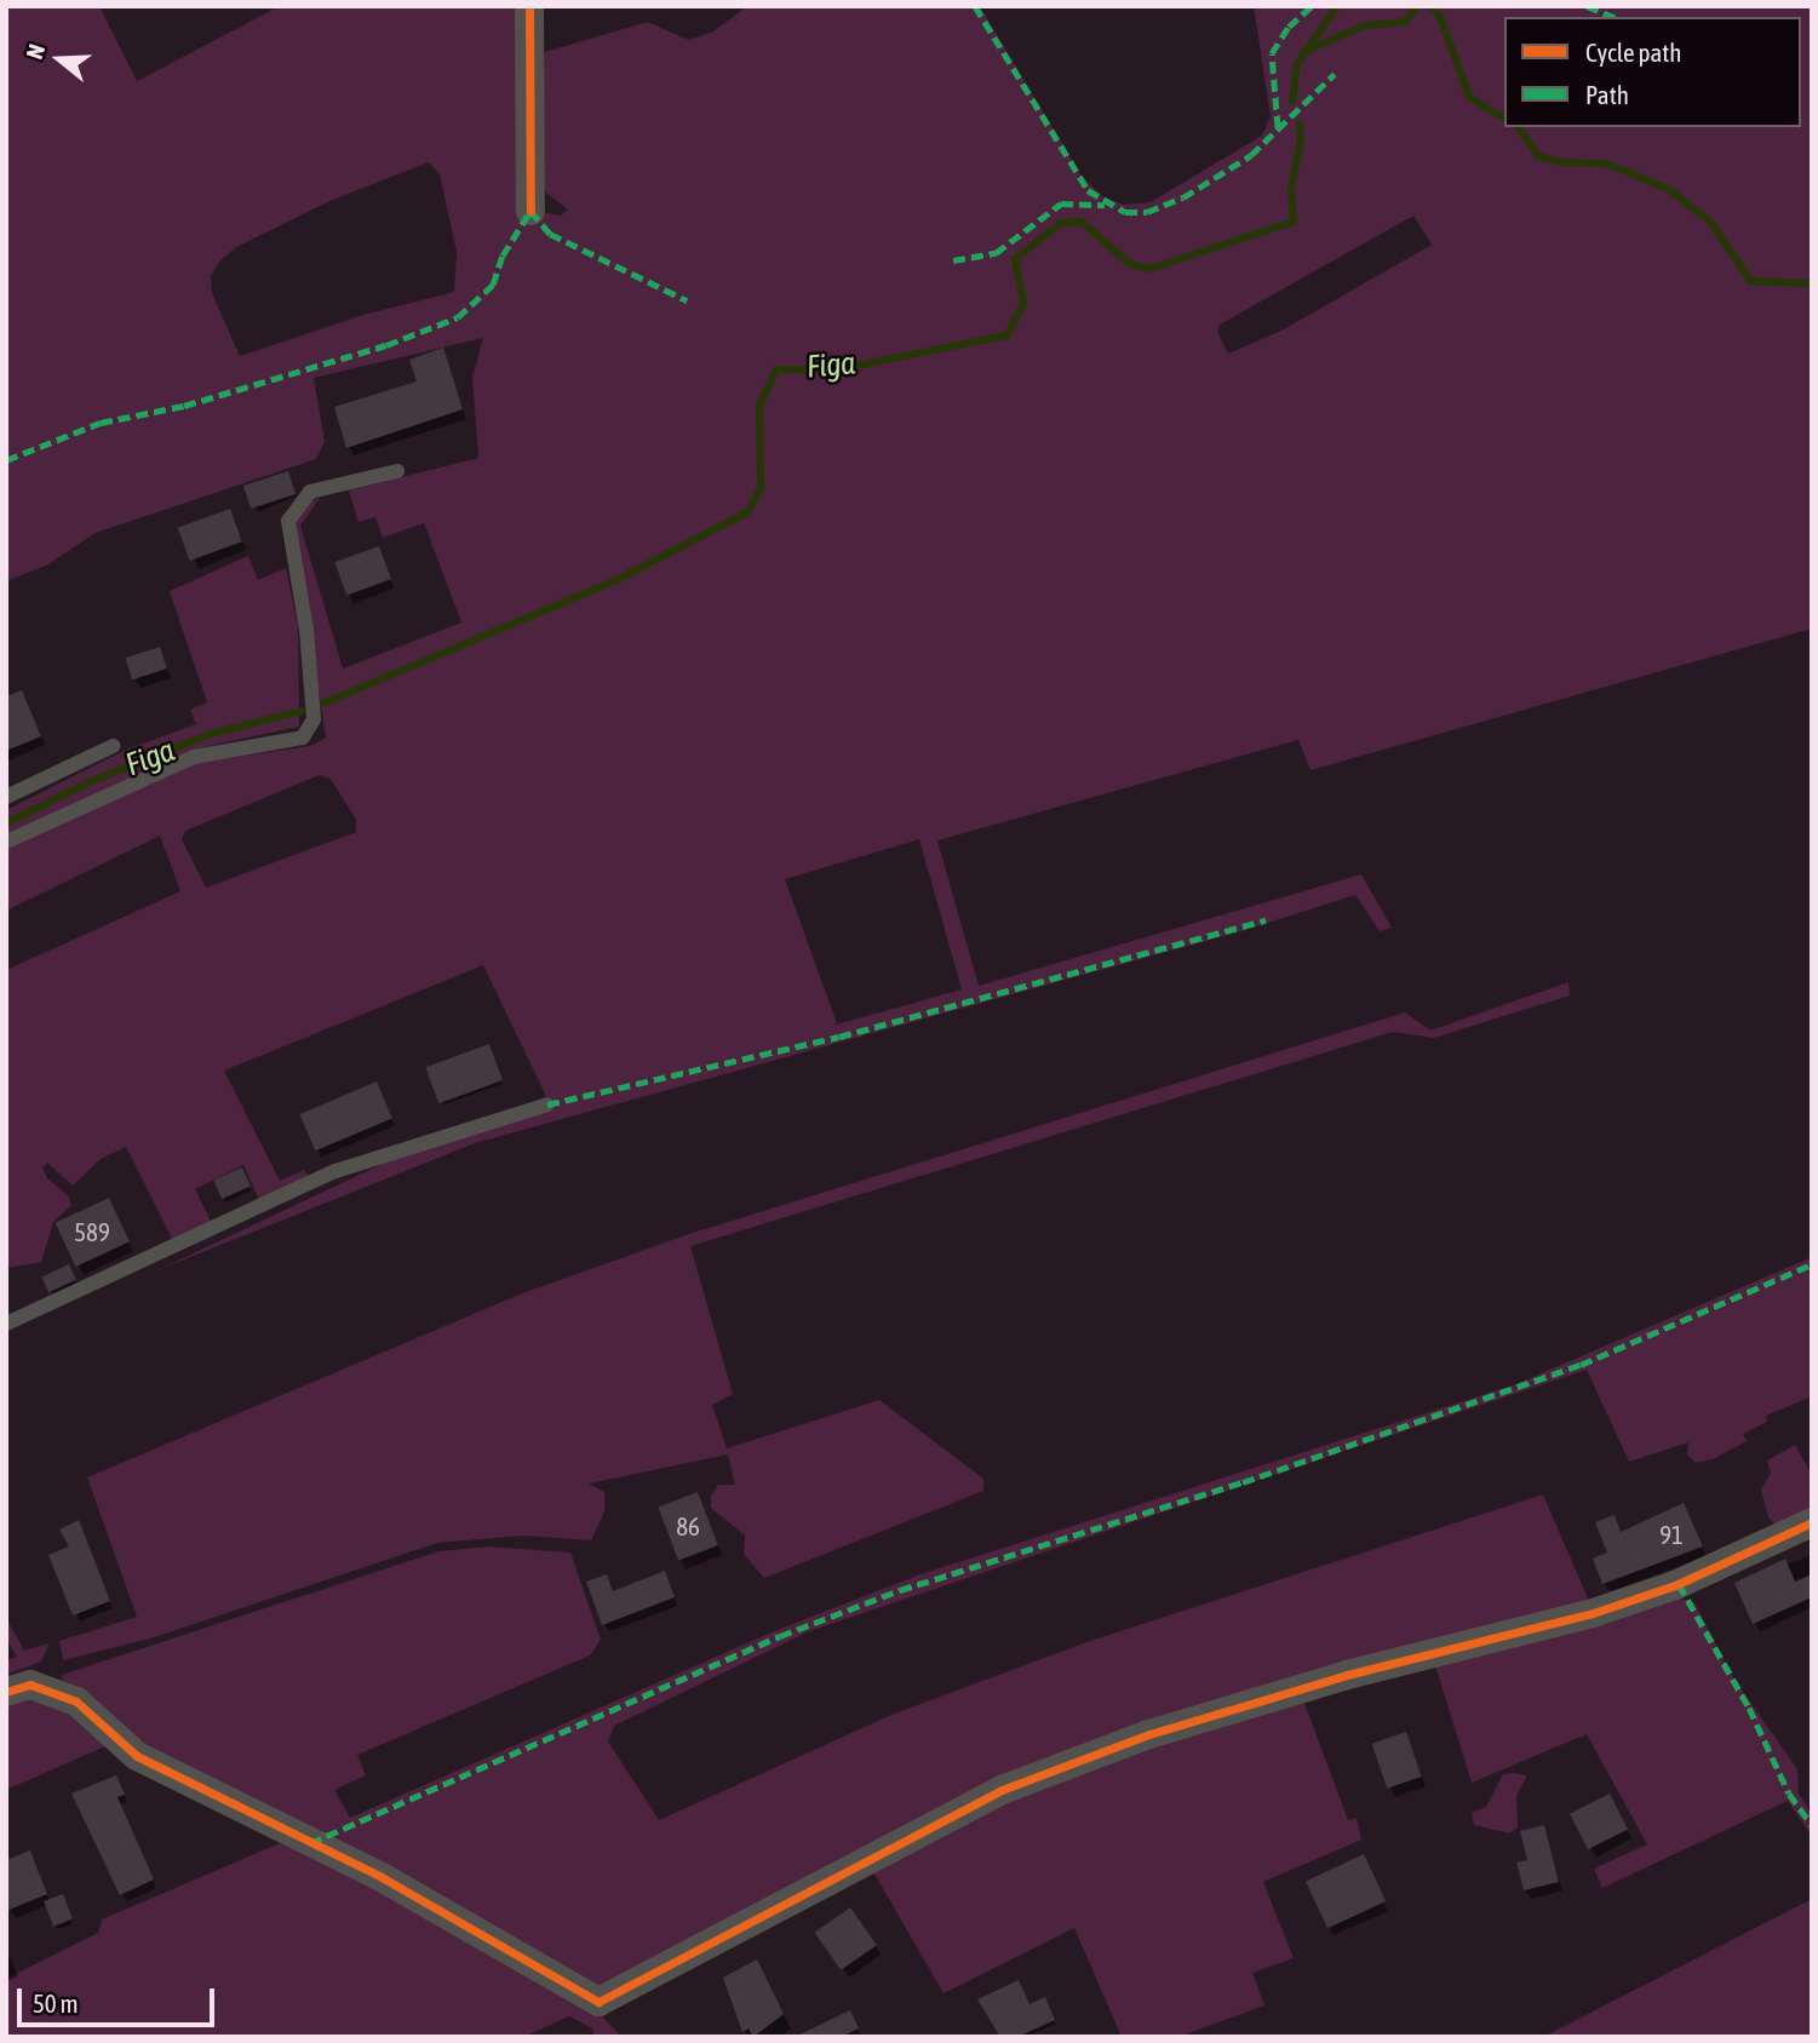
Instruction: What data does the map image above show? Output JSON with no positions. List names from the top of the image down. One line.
{"water":["Figa"],"house_numbers":["589","86","91"],"legend":["Cycle path","Path"],"scale_bar":"50 m","north":"left"}
